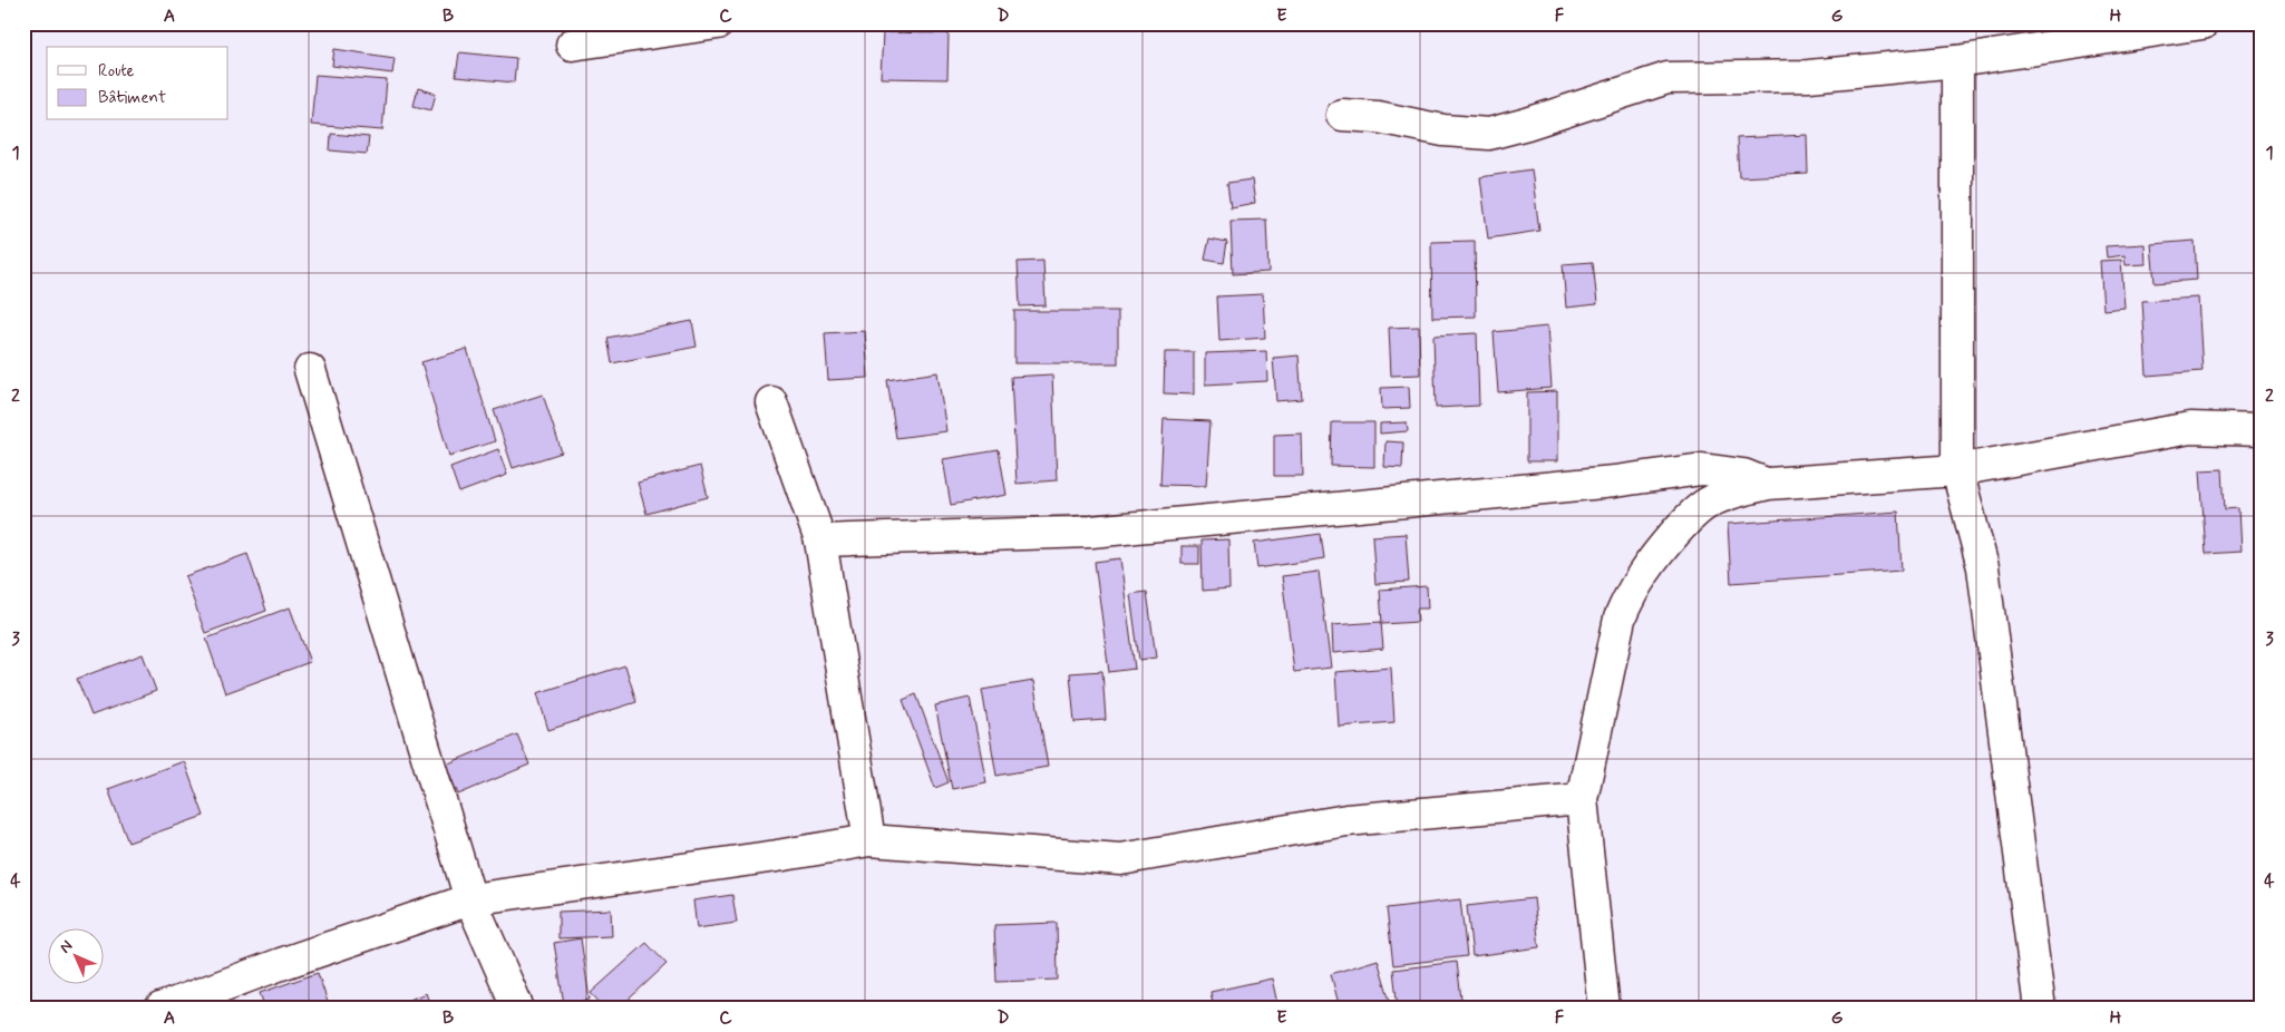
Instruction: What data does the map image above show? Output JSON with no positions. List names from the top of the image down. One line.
{"legend":["Route","Bâtiment"],"north":"top left","grid":{"columns":["A","B","C","D","E","F","G","H"],"rows":["1","2","3","4"]}}
